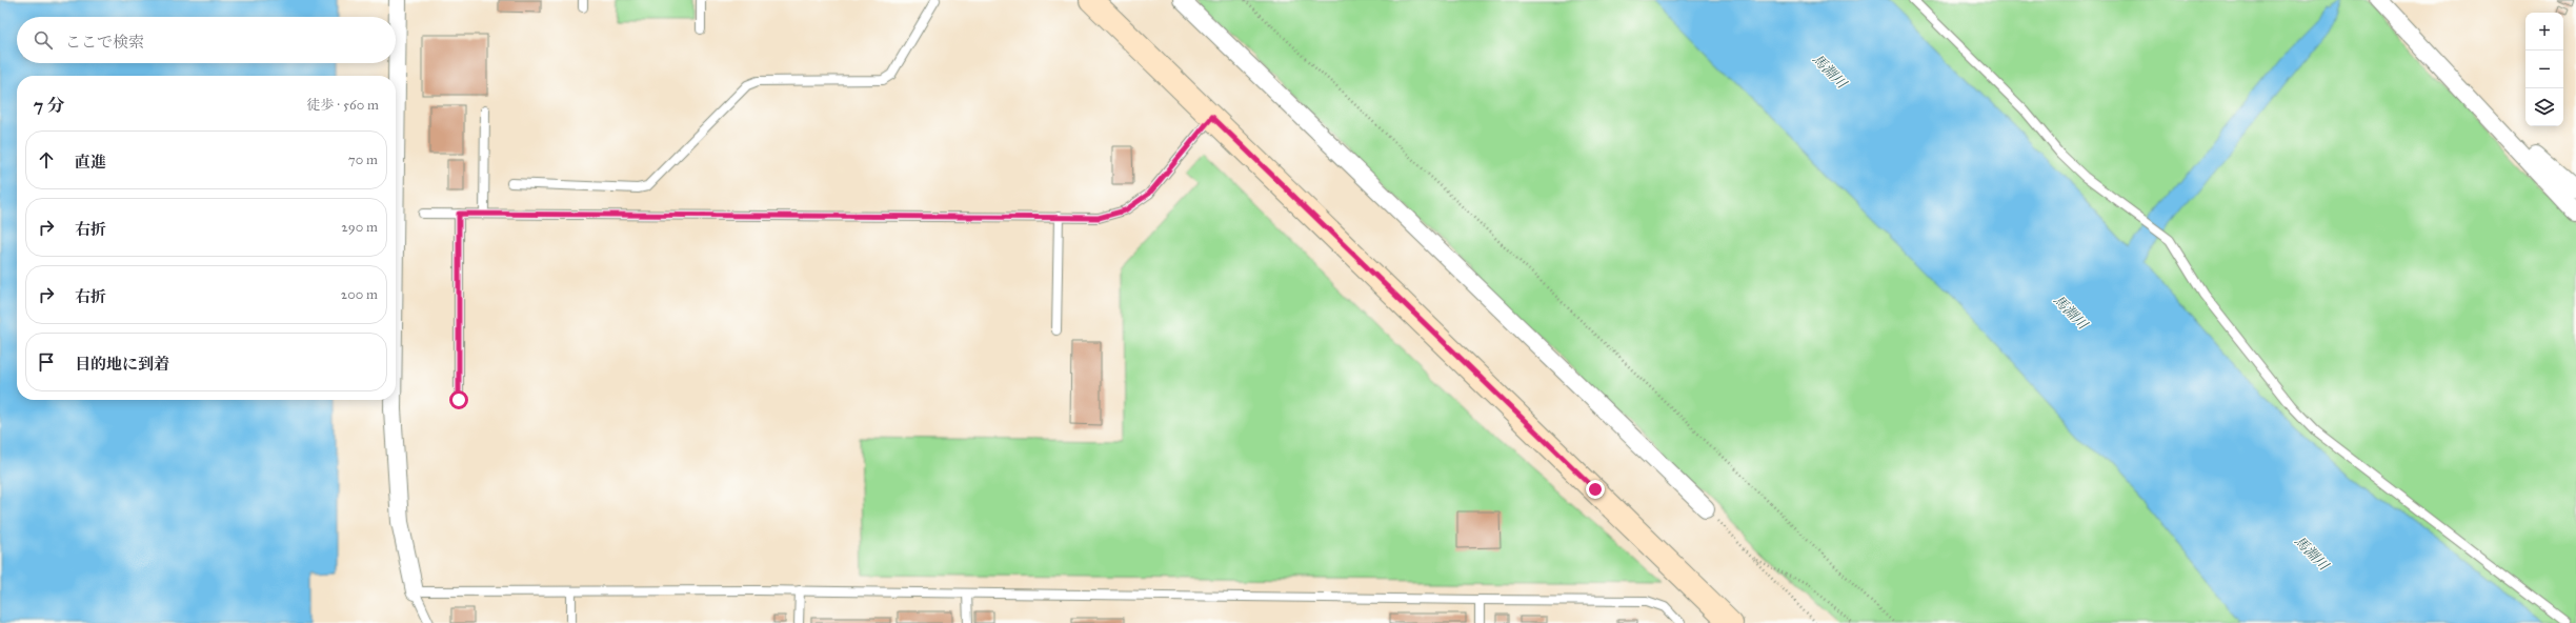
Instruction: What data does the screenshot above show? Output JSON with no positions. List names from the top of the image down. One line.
{"water":["馬淵川"],"page":{"map_buttons":["+","−"],"search":"ここで検索","heading":["7 分","徒歩 · 560 m"],"list":[["直進","70 m"],["右折","290 m"],["右折","200 m"],"目的地に到着"]}}
